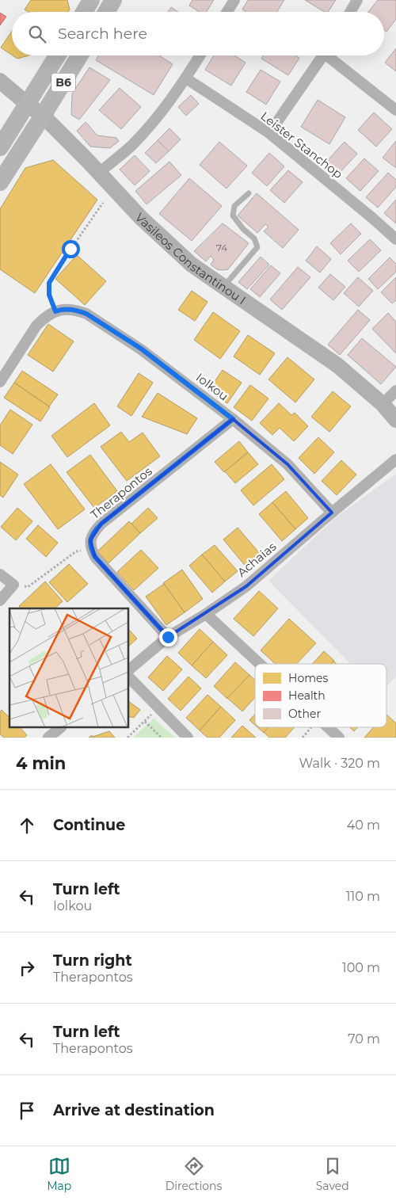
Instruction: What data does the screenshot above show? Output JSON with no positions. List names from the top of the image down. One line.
{"streets":{"main road":["B6","Vasileos Constantinou I"],"street":["Leister Stanchop","Iolkou","Therapontos","Achaias"]},"crossings":[["B6","Vasileos Constantinou I"],["Iolkou","Therapontos"],["Iolkou","Achaias"]],"house_numbers":["74"],"legend":["Homes","Health","Other"],"page":{"search":"Search here","heading":["4 min","Walk · 320 m"],"list":[["Continue","40 m"],["Turn left","Iolkou","110 m"],["Turn right","Therapontos","100 m"],["Turn left","Therapontos","70 m"],"Arrive at destination"],"nav":["Map","Directions","Saved"]}}
